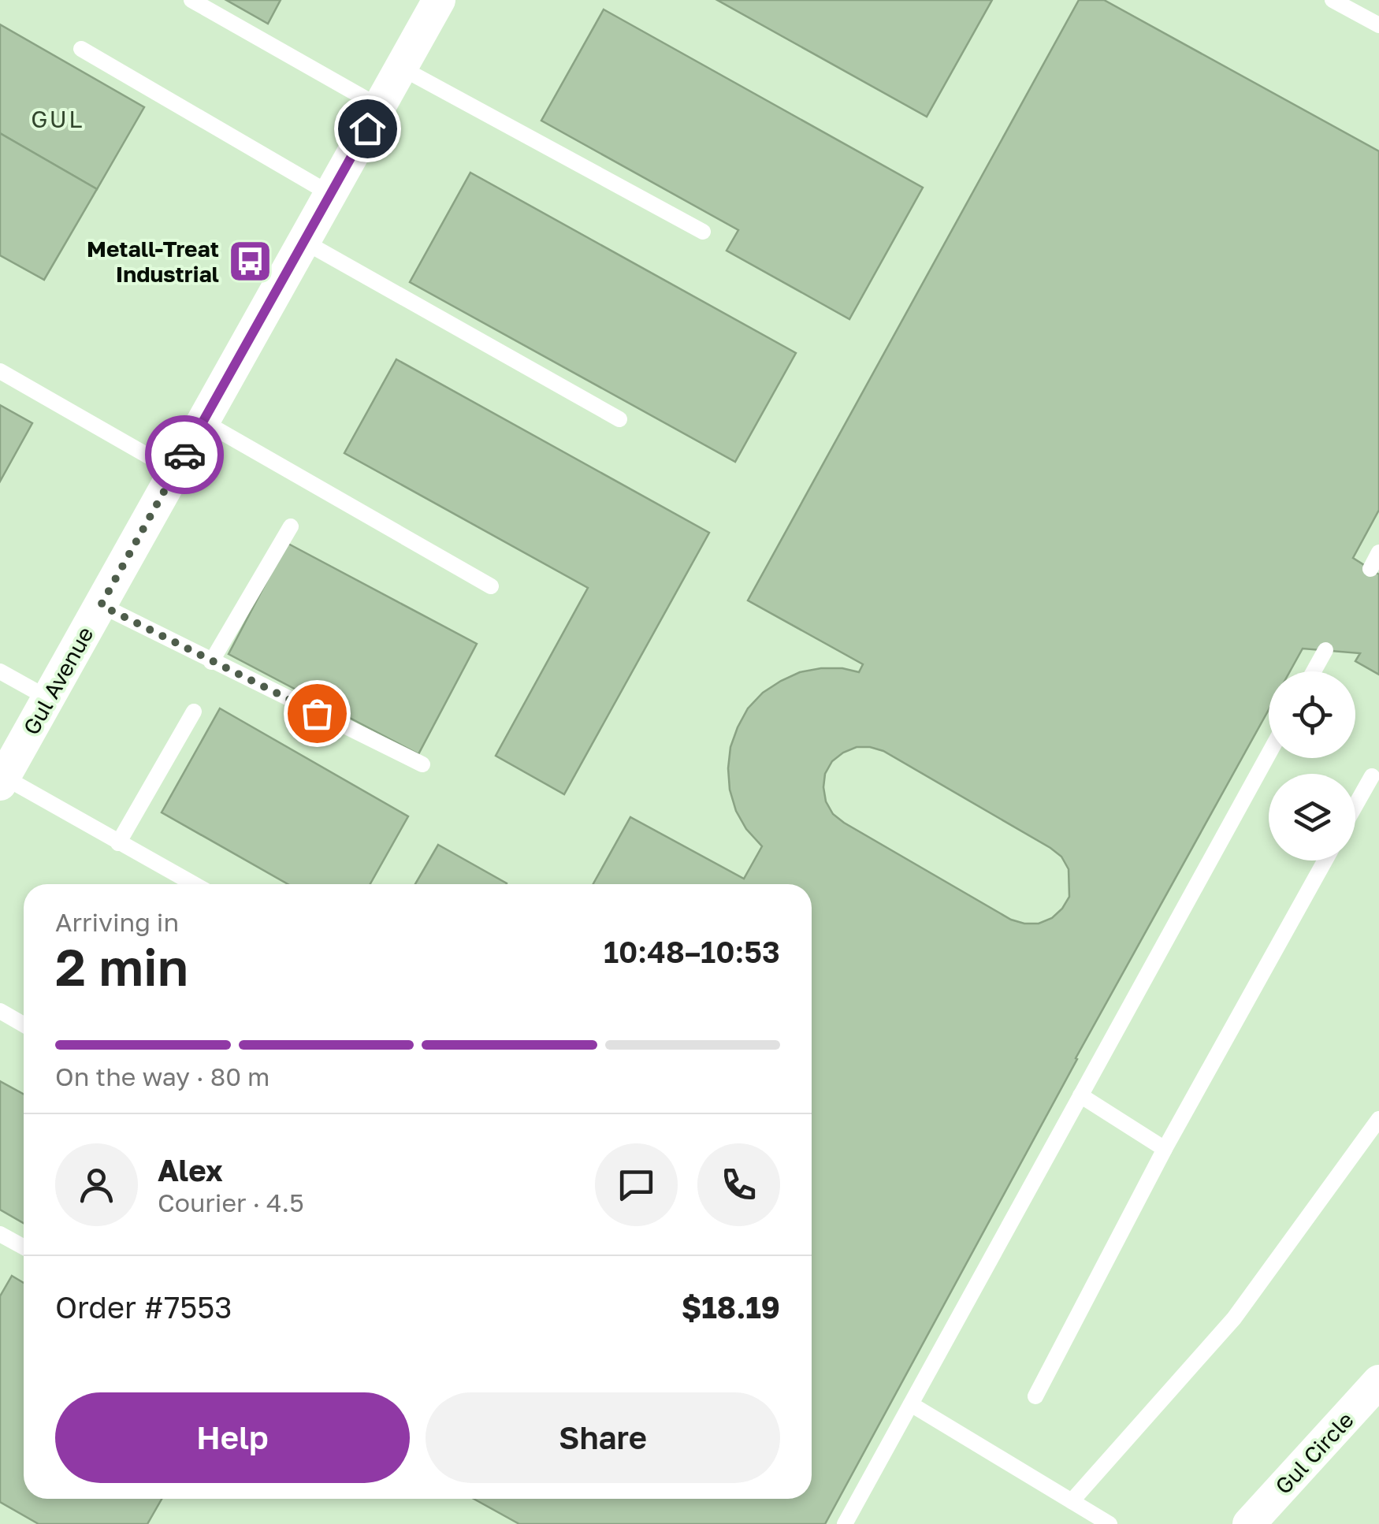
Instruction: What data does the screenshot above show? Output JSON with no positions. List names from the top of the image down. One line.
{"streets":{"street":["Gul Avenue","Gul Circle"]},"districts":["GUL"],"places":{"bus stop":["Metall-Treat Industrial"]},"page":{"heading":["2 min","Arriving in","10:48–10:53"],"panel":["Alex","Courier · 4.5","Order #7553","$18.19"],"bar":"On the way · 80 m","buttons":["Help","Share"]}}
